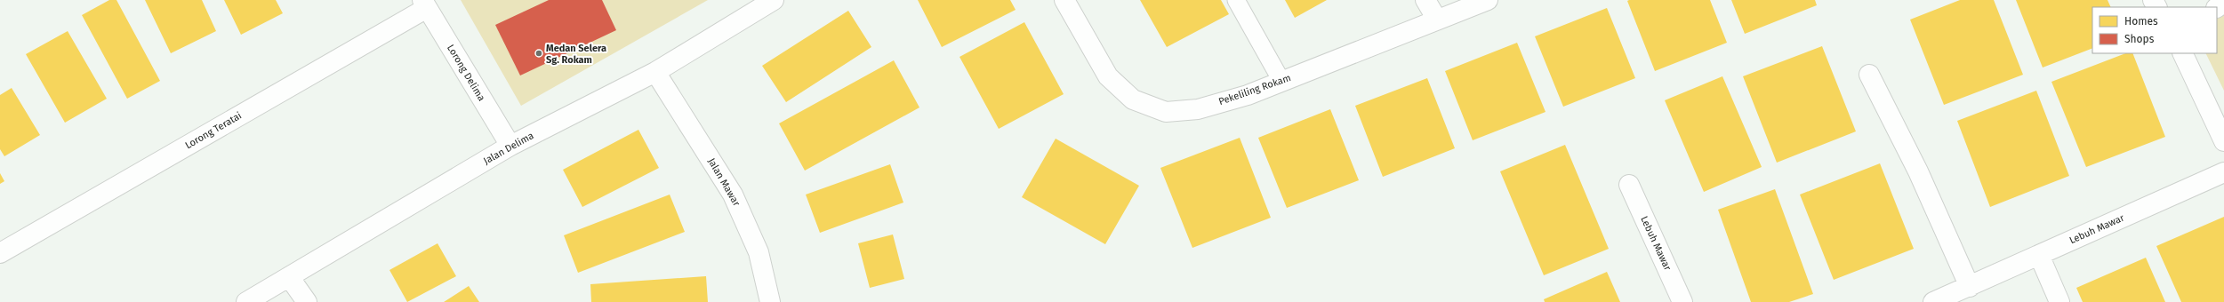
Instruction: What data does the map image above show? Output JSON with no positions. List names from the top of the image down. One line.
{"streets":{"street":["Lorong Delima","Pekeliling Rokam","Lorong Teratai","Jalan Delima","Jalan Mawar","Lebuh Mawar"]},"crossings":[["Lorong Delima","Lorong Teratai"],["Lorong Delima","Jalan Delima"],["Jalan Delima","Jalan Mawar"]],"places":["Medan Selera Sg. Rokam"],"legend":["Homes","Shops"]}
